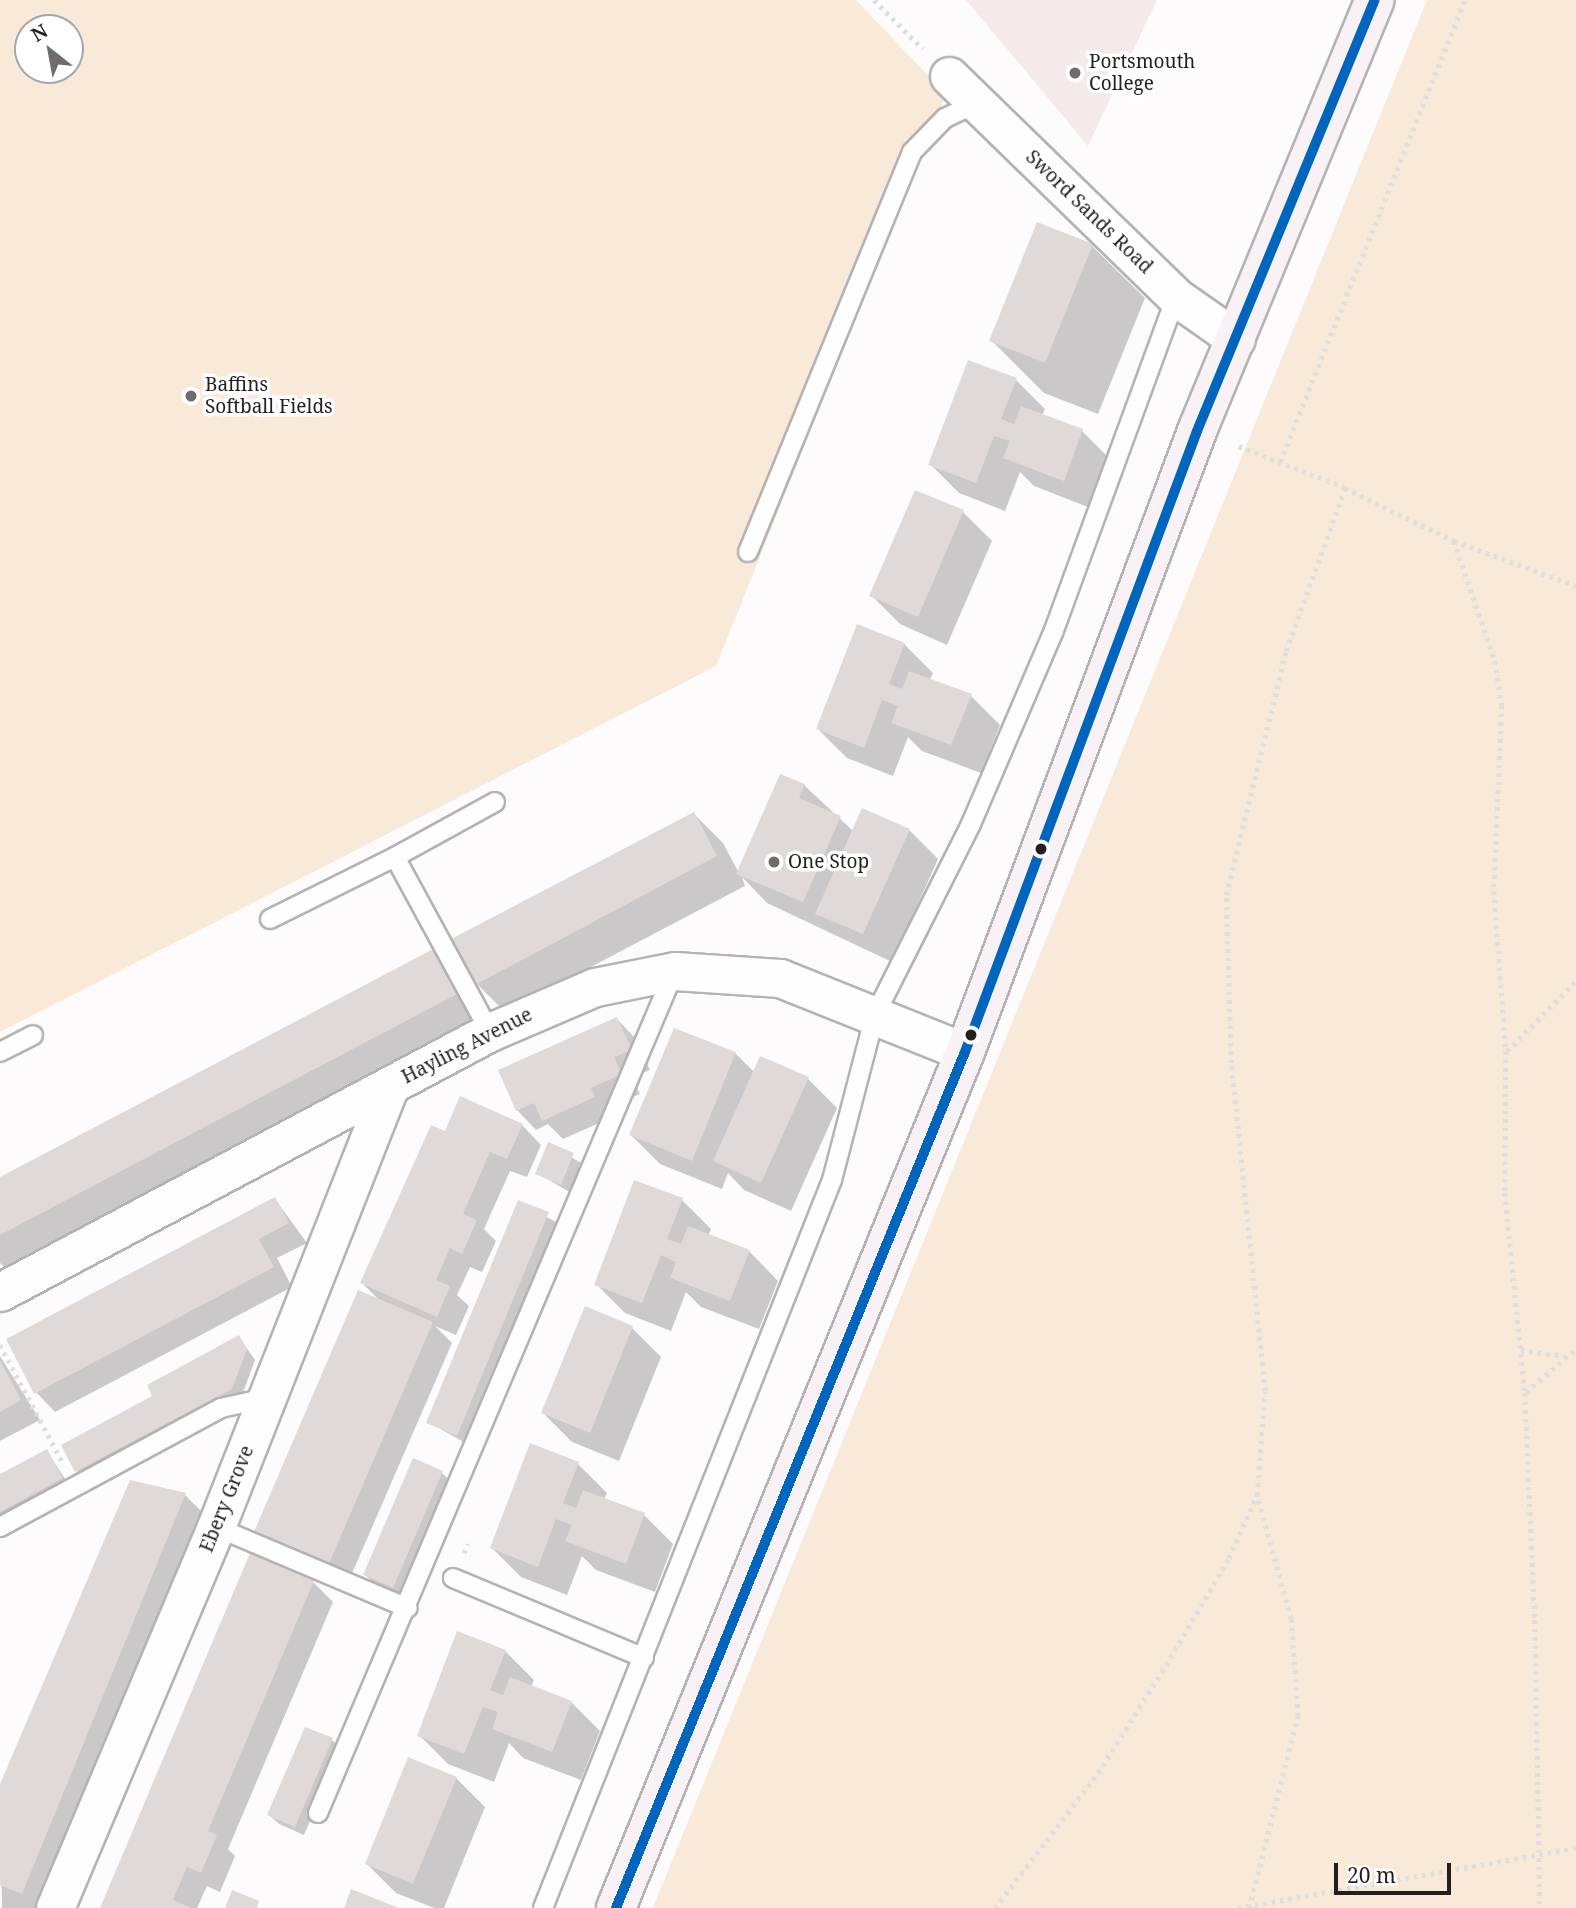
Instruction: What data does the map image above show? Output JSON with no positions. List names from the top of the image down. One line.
{"streets":{"street":["Sword Sands Road","Hayling Avenue","Ebery Grove"]},"crossings":[["Hayling Avenue","Ebery Grove"]],"places":["Portsmouth College","Baffins Softball Fields","One Stop"],"scale_bar":"20 m","north":"top left"}
